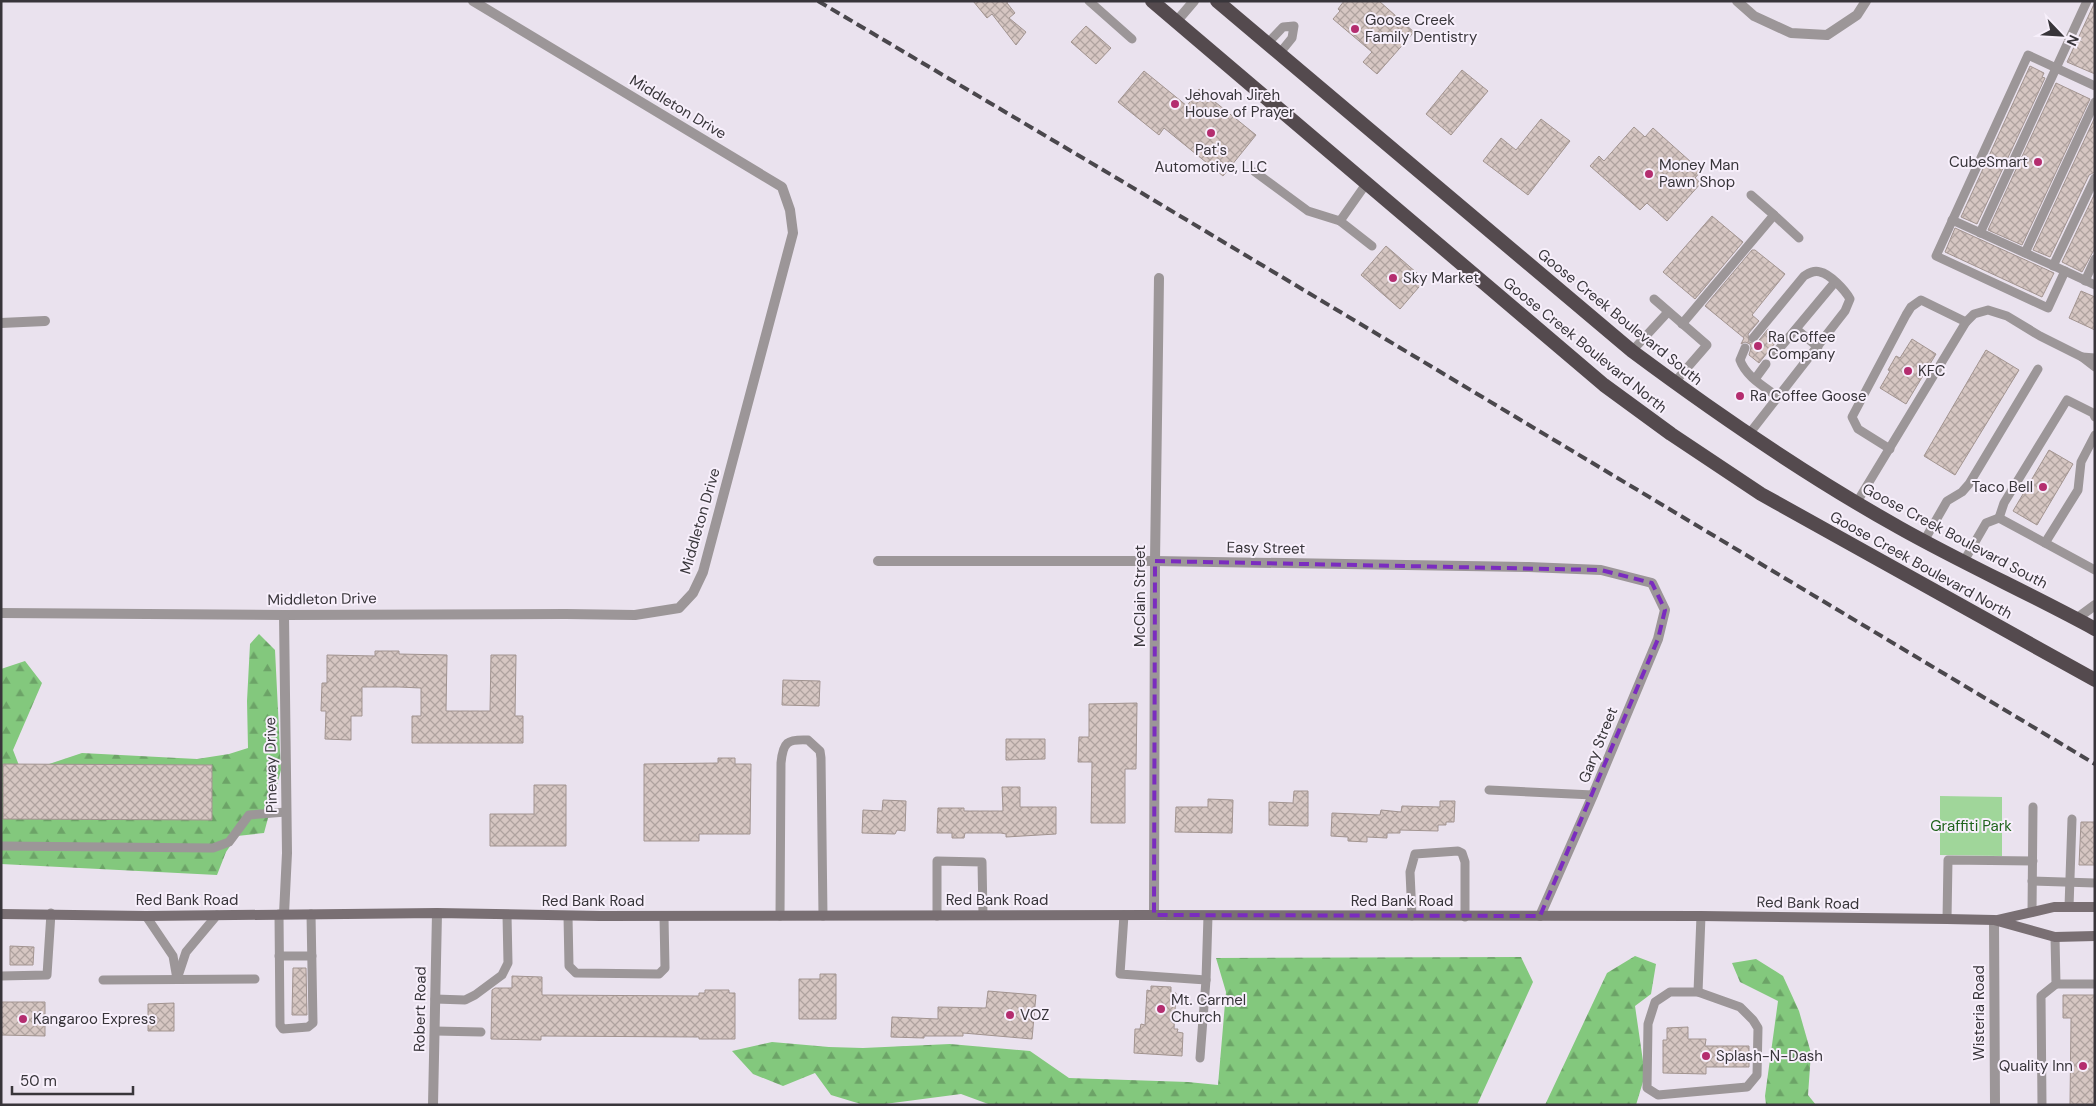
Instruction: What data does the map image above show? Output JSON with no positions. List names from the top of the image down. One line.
{"streets":{"highway":["Goose Creek Boulevard South","Goose Creek Boulevard North"],"main road":["Red Bank Road"],"street":["Middleton Drive","Easy Street","McClain Street","Gary Street","Pineway Drive","Robert Road","Wisteria Road"]},"crossings":[["Middleton Drive","Pineway Drive"],["Easy Street","McClain Street"],["Easy Street","Gary Street"],["McClain Street","Red Bank Road"],["Gary Street","Red Bank Road"],["Pineway Drive","Red Bank Road"],["Red Bank Road","Robert Road"],["Red Bank Road","Wisteria Road"]],"parks":["Graffiti Park"],"places":["Goose Creek Family Dentistry","Jehovah Jireh House of Prayer","Pat's Automotive, LLC","CubeSmart","Money Man Pawn Shop","Sky Market","Ra Coffee Company","KFC","Ra Coffee Goose","Taco Bell","Mt. Carmel Church","VOZ","Kangaroo Express","Splash-N-Dash","Quality Inn"],"scale_bar":"50 m","north":"bottom right"}
